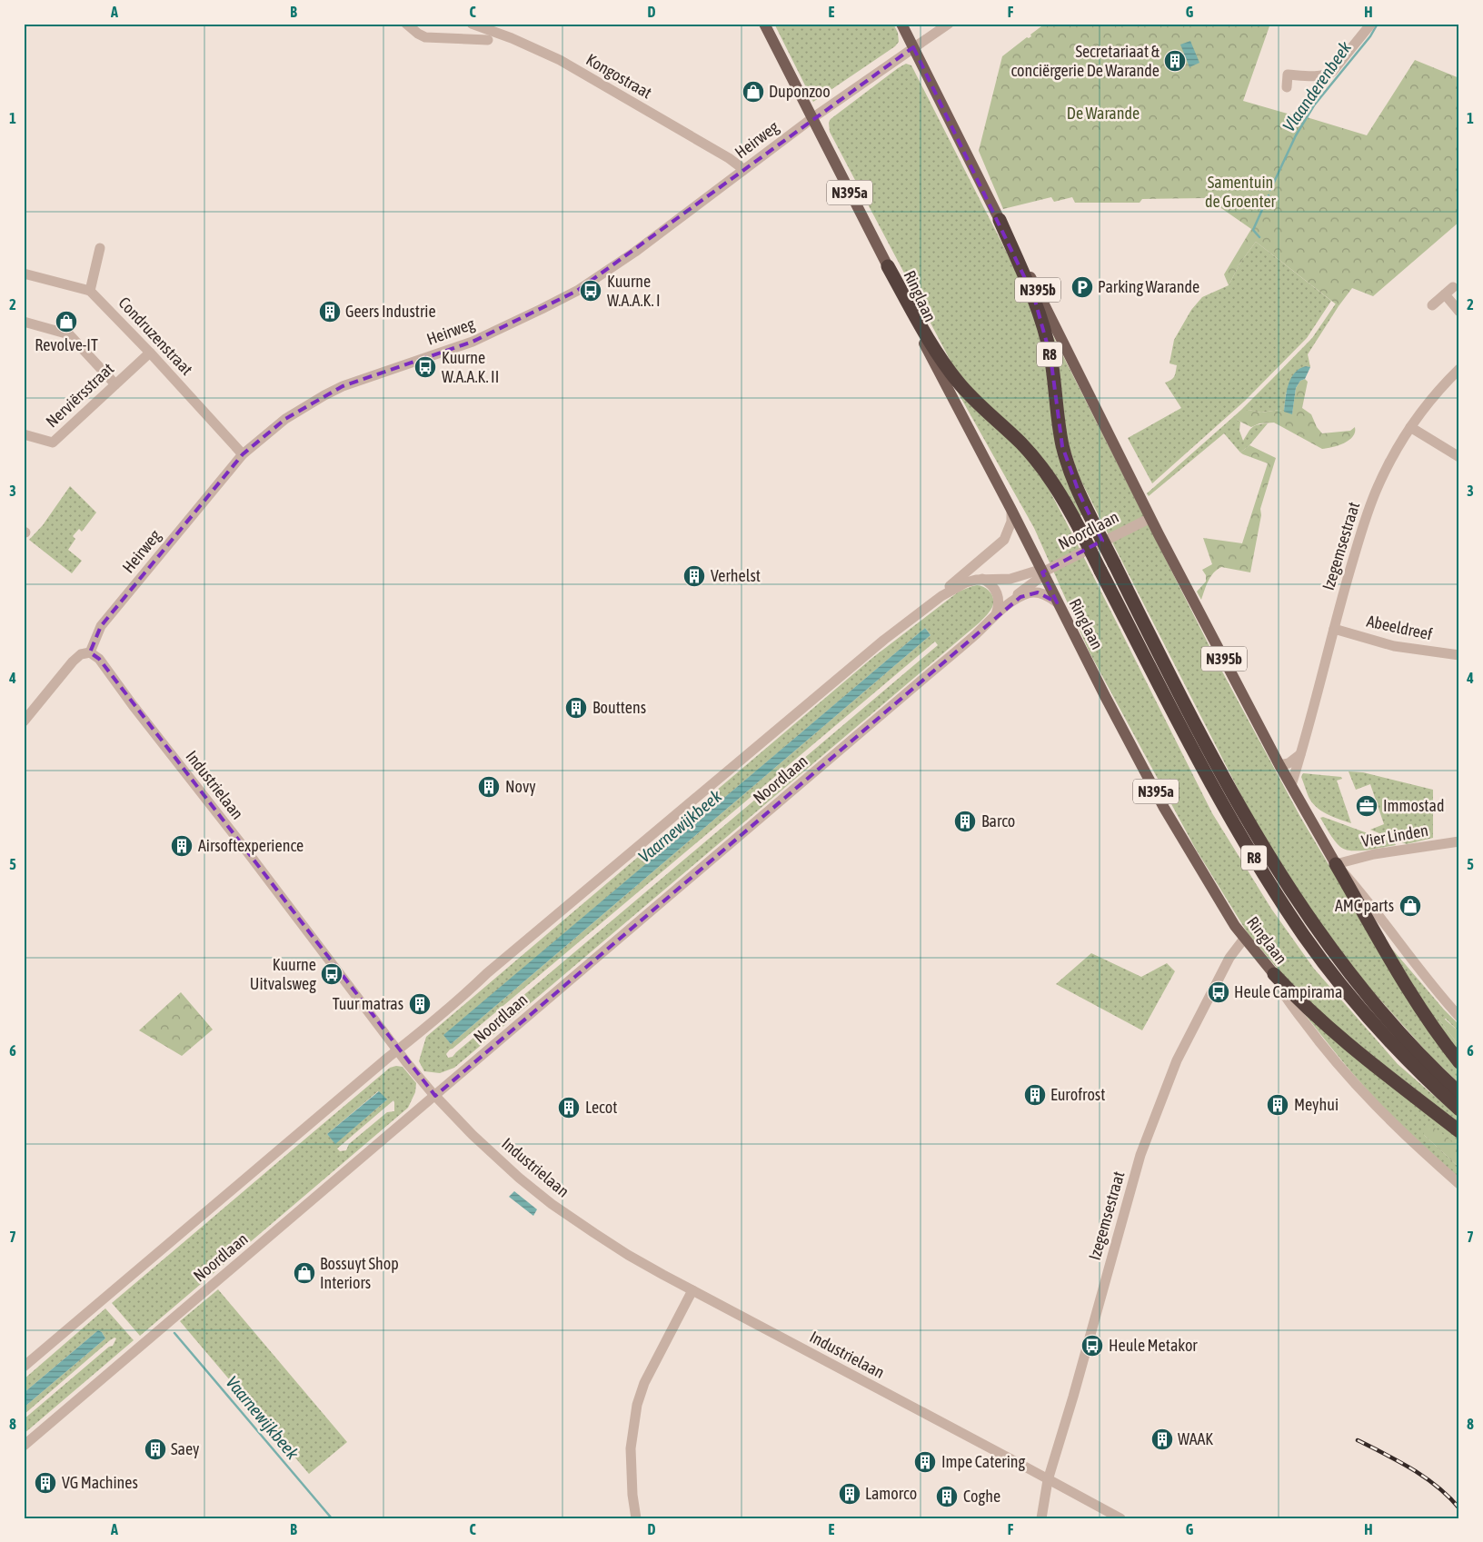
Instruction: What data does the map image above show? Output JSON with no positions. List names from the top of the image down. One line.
{"streets":{"highway":["R8"],"main road":["N395a","N395b","Ringlaan"],"street":["Kongostraat","Heirweg","Condruzenstraat","Nerviërsstraat","Noordlaan","Izegemsestraat","Abeeldreef","Industrielaan","Vier Linden"]},"crossings":[["Kongostraat","Heirweg"],["Heirweg","N395b"],["Heirweg","Ringlaan"],["Heirweg","Condruzenstraat"],["Heirweg","Industrielaan"],["N395b","R8"],["N395b","Noordlaan"],["N395b","Izegemsestraat"],["N395b","Vier Linden"],["Ringlaan","R8"],["Ringlaan","Noordlaan"],["Ringlaan","Izegemsestraat"],["Condruzenstraat","Nerviërsstraat"],["Noordlaan","Industrielaan"],["Izegemsestraat","Abeeldreef"],["Izegemsestraat","Industrielaan"]],"water":["Vlaanderenbeek","Vaarnewijkbeek"],"parks":["De Warande","Samentuin de Groenter"],"places":{"building":["Secretariaat & conciërgerie De Warande","Geers Industrie","Verhelst","Bouttens","Novy","Barco","Airsoftexperience","Tuur matras","Eurofrost","Meyhui","Lecot","WAAK","Saey","Impe Catering","VG Machines","Lamorco","Coghe"],"shop":["Duponzoo","Revolve-IT","AMC parts","Bossuyt Shop Interiors"],"parking":["Parking Warande"],"bus stop":["Kuurne W.A.A.K. I","Kuurne W.A.A.K. II","Kuurne Uitvalsweg","Heule Campirama","Heule Metakor"],"office":["Immostad"]},"grid":{"columns":["A","B","C","D","E","F","G","H"],"rows":["1","2","3","4","5","6","7","8"]}}
